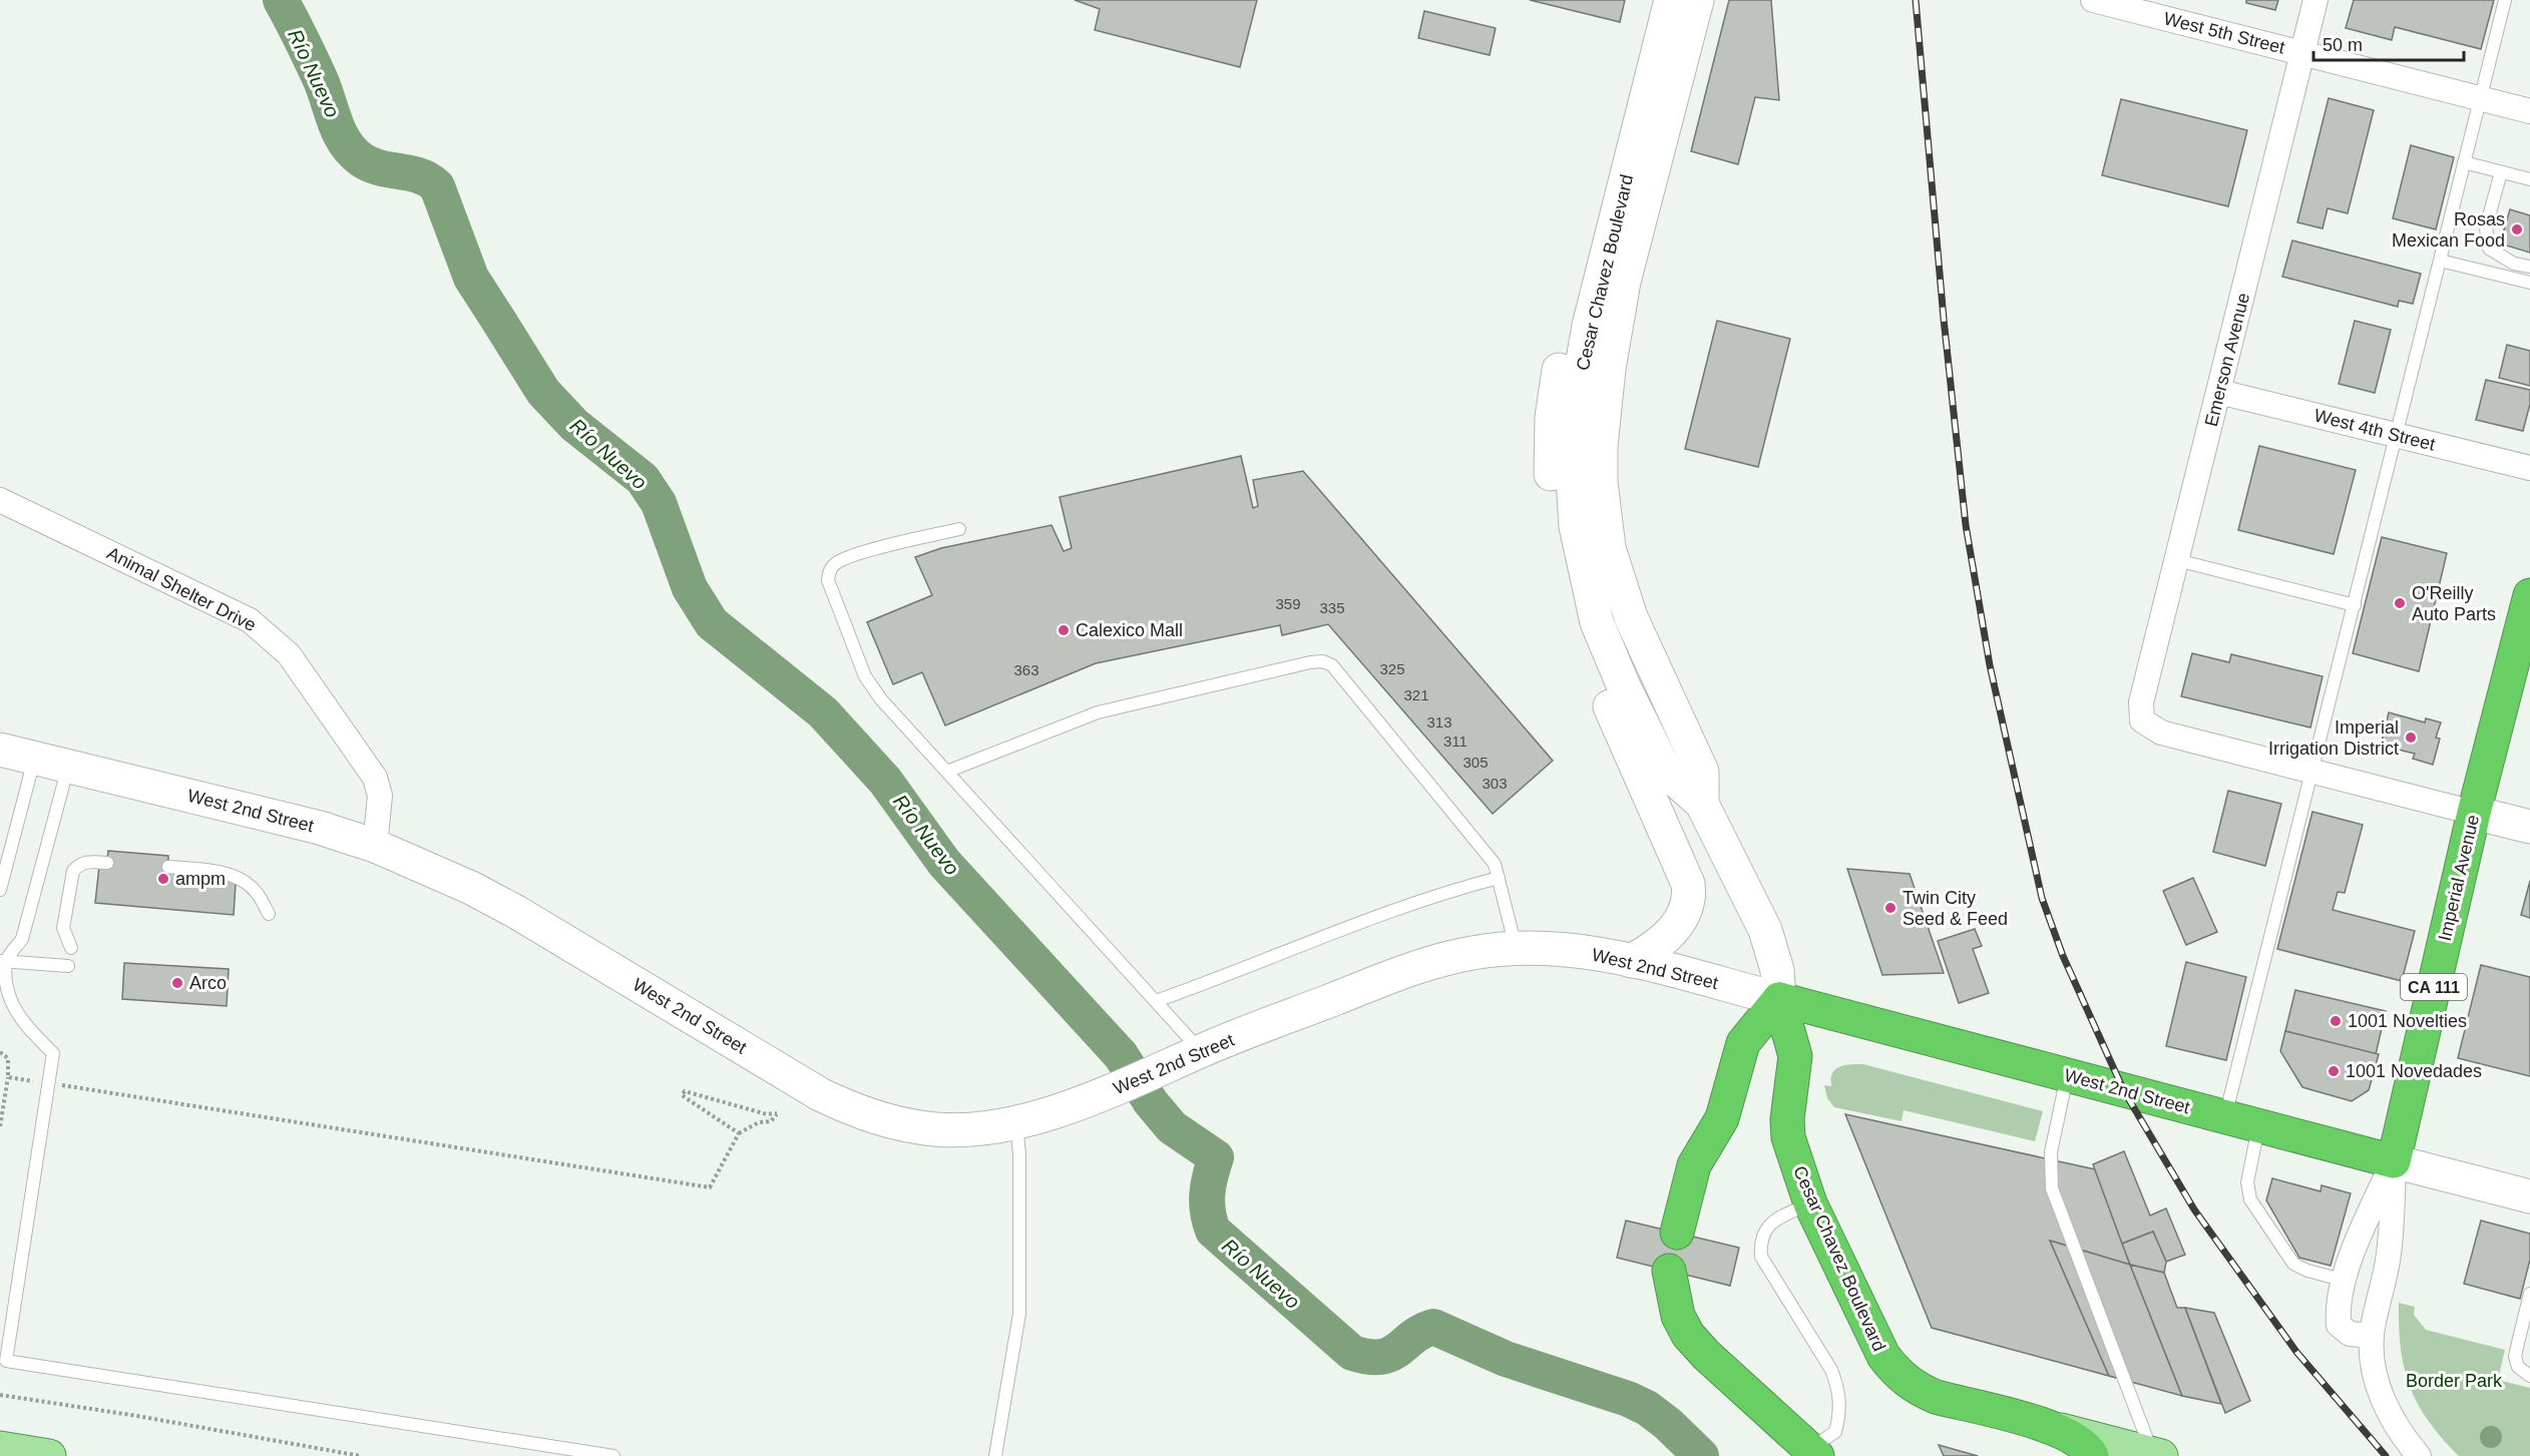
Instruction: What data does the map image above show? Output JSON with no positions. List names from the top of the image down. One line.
{"streets":{"highway":["Cesar Chavez Boulevard","West 2nd Street","Imperial Avenue","CA 111"],"street":["West 5th Street","Emerson Avenue","West 4th Street","Animal Shelter Drive"]},"crossings":[["West 5th Street","Emerson Avenue"],["Cesar Chavez Boulevard","West 2nd Street"],["Emerson Avenue","West 4th Street"],["Animal Shelter Drive","West 2nd Street"],["West 2nd Street","Imperial Avenue"]],"water":["Río Nuevo"],"parks":["Border Park"],"places":["Rosas Mexican Food","O'Reilly Auto Parts","Calexico Mall","Imperial Irrigation District","ampm","Twin City Seed & Feed","Arco","1001 Novelties","1001 Novedades"],"house_numbers":["359","335","325","363","321","313","311","305","303"],"scale_bar":"50 m"}
